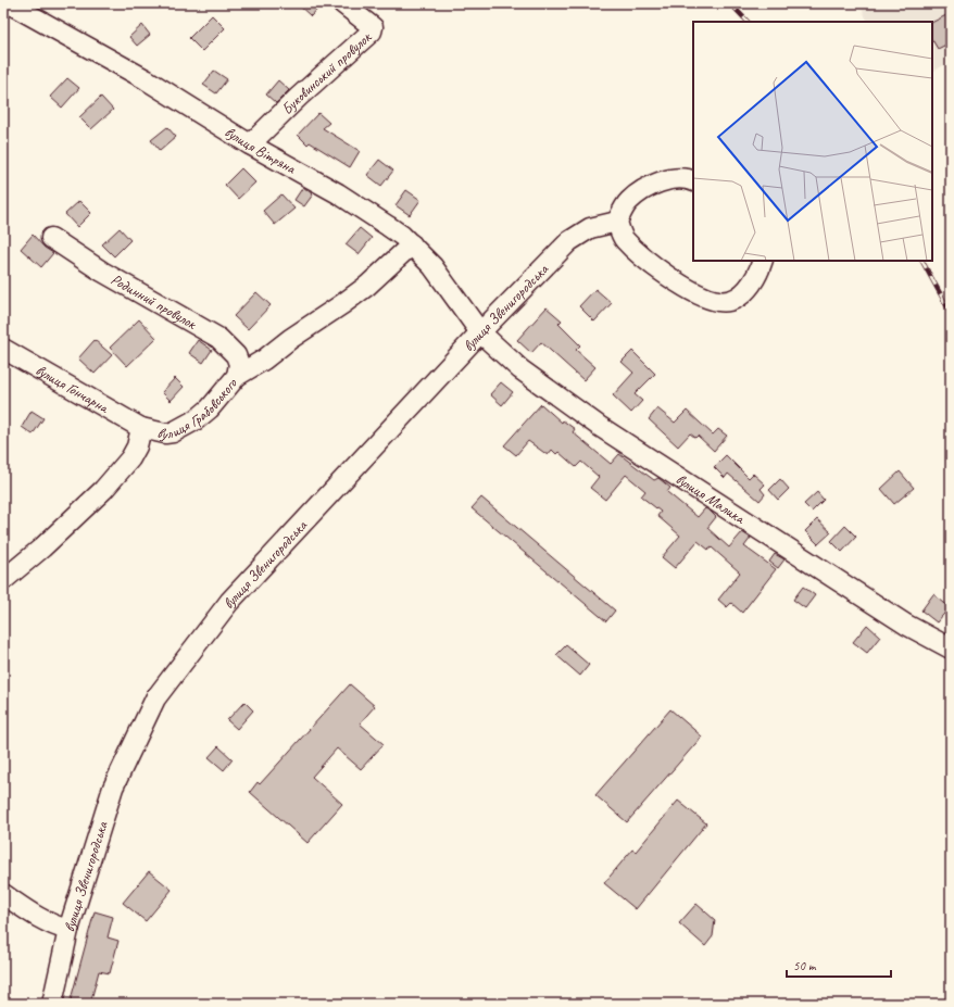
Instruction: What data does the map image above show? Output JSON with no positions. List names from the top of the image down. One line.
{"streets":{"street":["Буковинський провулок","вулиця Вітряна","Родинний провулок","вулиця Звенигородська","вулиця Гончарна","вулиця Грабовського","вулиця Малика"]},"crossings":[["Буковинський провулок","вулиця Вітряна"],["вулиця Вітряна","вулиця Звенигородська"],["вулиця Вітряна","вулиця Грабовського"],["вулиця Вітряна","вулиця Малика"],["Родинний провулок","вулиця Грабовського"],["вулиця Звенигородська","вулиця Малика"],["вулиця Гончарна","вулиця Грабовського"]],"scale_bar":"50 m"}
